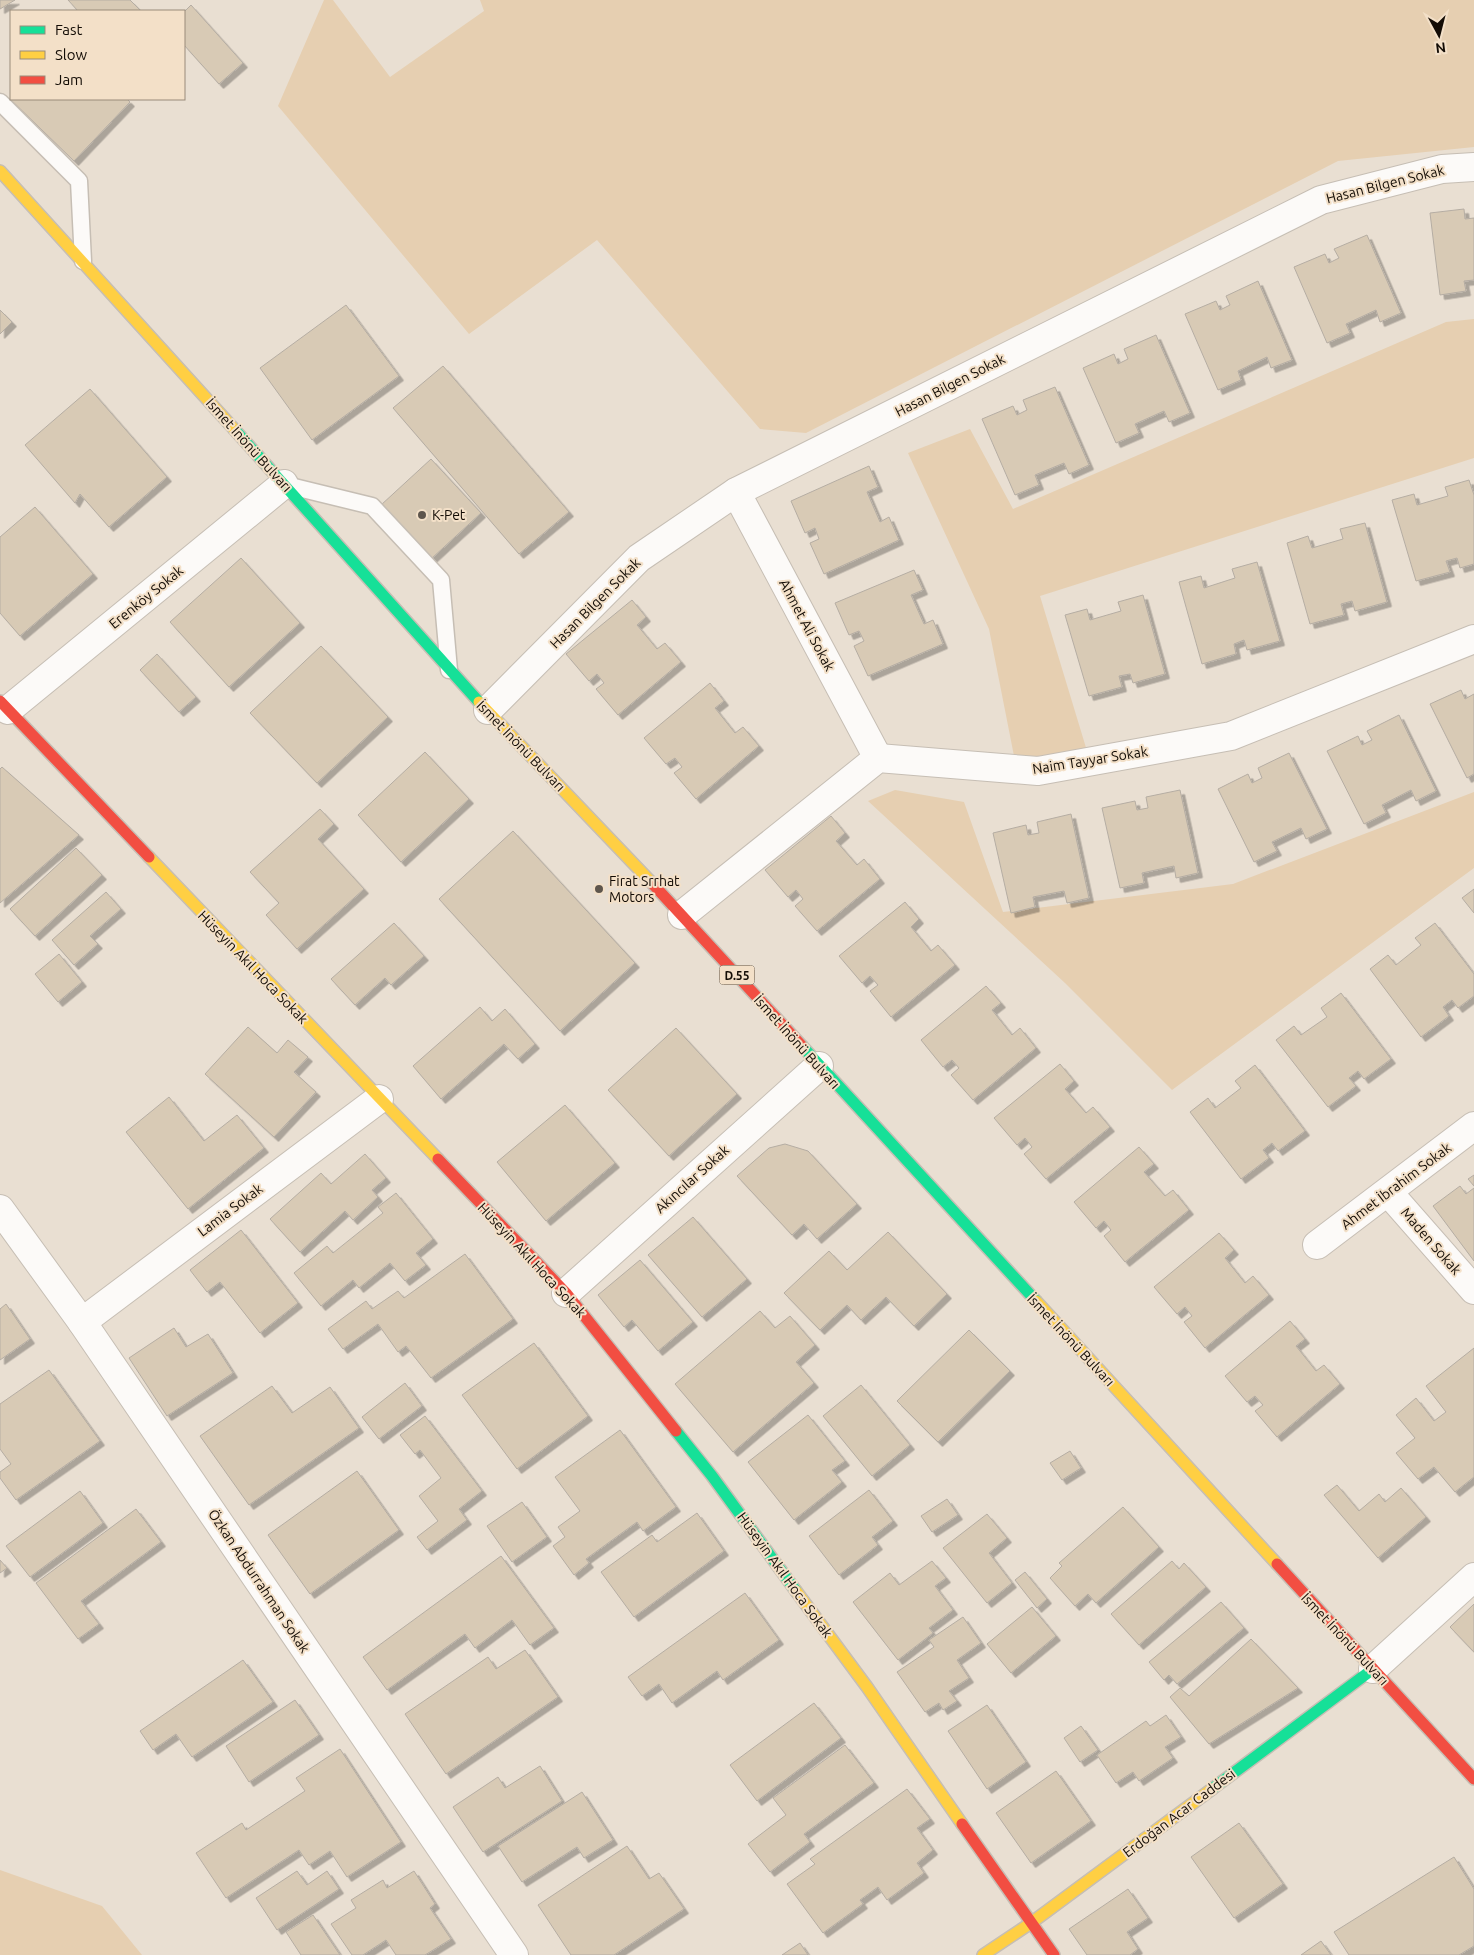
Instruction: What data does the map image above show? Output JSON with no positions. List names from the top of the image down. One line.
{"streets":{"main road":["İsmet İnönü Bulvarı","Hüseyin Akıl Hoca Sokak","D.55","Erdoğan Acar Caddesi"],"street":["Hasan Bilgen Sokak","Erenköy Sokak","Ahmet Ali Sokak","Naim Tayyar Sokak","Akıncılar Sokak","Ahmet İbrahim Sokak","Lamia Sokak","Maden Sokak","Özkan Abdurrahman Sokak"]},"crossings":[["Hasan Bilgen Sokak","İsmet İnönü Bulvarı"],["Hasan Bilgen Sokak","Ahmet Ali Sokak"],["İsmet İnönü Bulvarı","Erenköy Sokak"],["İsmet İnönü Bulvarı","Akıncılar Sokak"],["İsmet İnönü Bulvarı","Erdoğan Acar Caddesi"],["Erenköy Sokak","Hüseyin Akıl Hoca Sokak"],["Ahmet Ali Sokak","Naim Tayyar Sokak"],["Hüseyin Akıl Hoca Sokak","Akıncılar Sokak"],["Hüseyin Akıl Hoca Sokak","Lamia Sokak"],["Hüseyin Akıl Hoca Sokak","Erdoğan Acar Caddesi"],["Ahmet İbrahim Sokak","Maden Sokak"],["Lamia Sokak","Özkan Abdurrahman Sokak"]],"places":["K-Pet","Firat Srrhat Motors"],"legend":["Fast","Slow","Jam"],"north":"bottom"}
